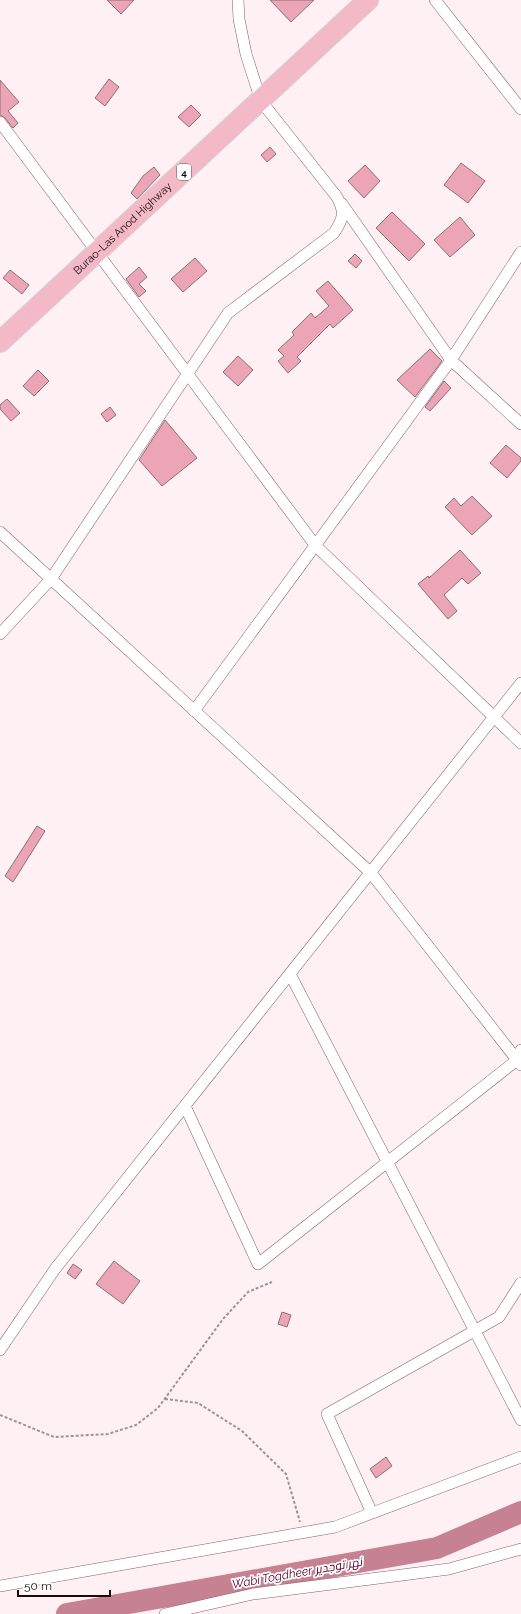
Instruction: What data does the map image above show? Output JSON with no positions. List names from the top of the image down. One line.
{"streets":{"highway":["4","Burao-Las Anod Highway"]},"water":["Wabi Togdheer نهر توجدير"],"scale_bar":"50 m"}
